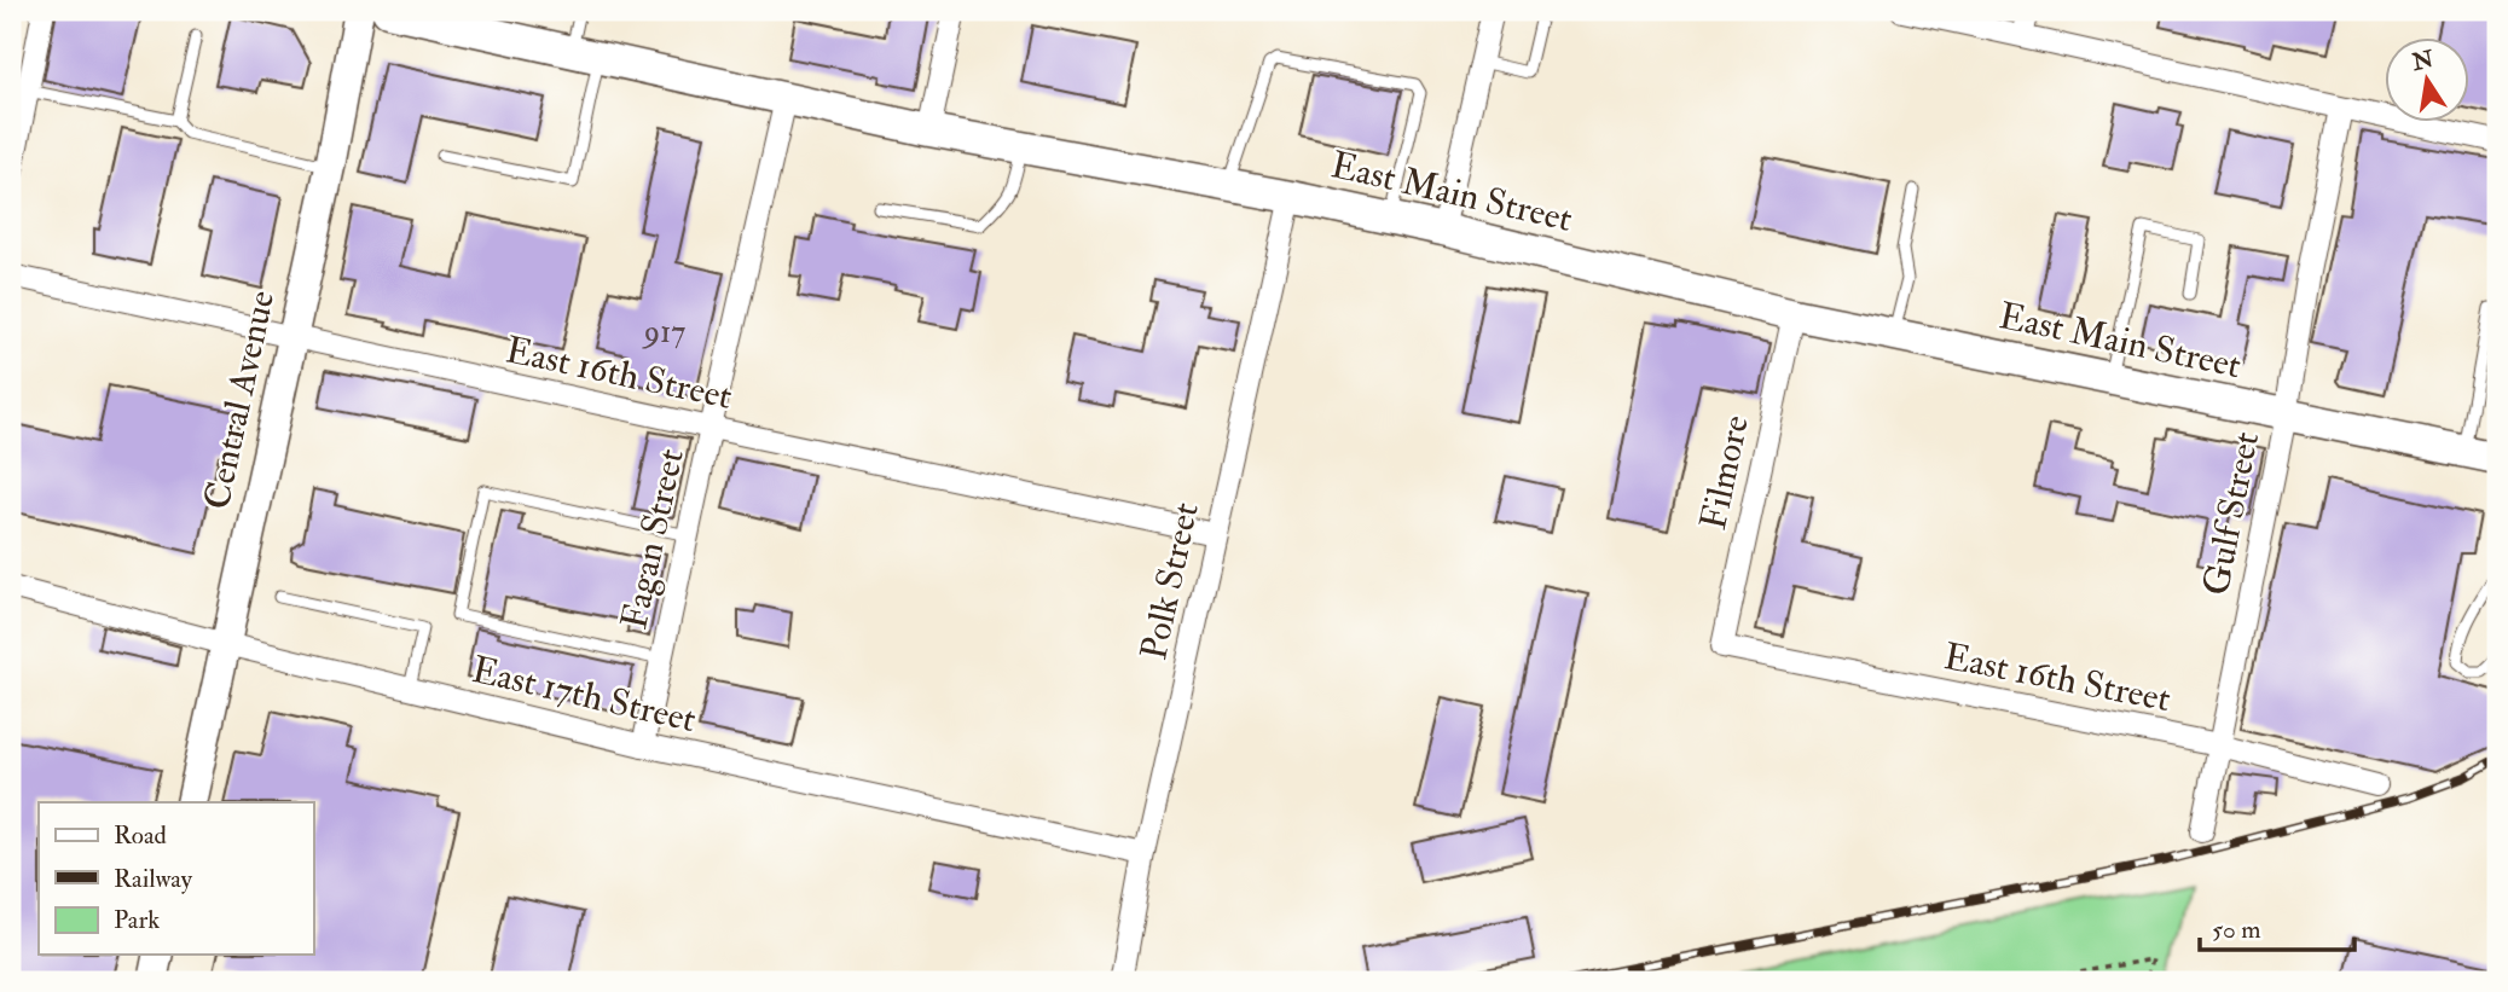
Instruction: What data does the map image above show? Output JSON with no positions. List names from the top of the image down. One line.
{"streets":{"main road":["East Main Street","Central Avenue"],"street":["East 16th Street","Filmore","Gulf Street","Fagan Street","Polk Street","East 17th Street"]},"crossings":[["East Main Street","Filmore"],["East Main Street","Gulf Street"],["East Main Street","Fagan Street"],["East Main Street","Polk Street"],["East 16th Street","Central Avenue"],["East 16th Street","Filmore"],["East 16th Street","Gulf Street"],["East 16th Street","Fagan Street"],["East 16th Street","Polk Street"],["Central Avenue","East 17th Street"],["Fagan Street","East 17th Street"],["Polk Street","East 17th Street"]],"house_numbers":["917"],"legend":["Road","Railway","Park"],"scale_bar":"50 m","north":"top"}
